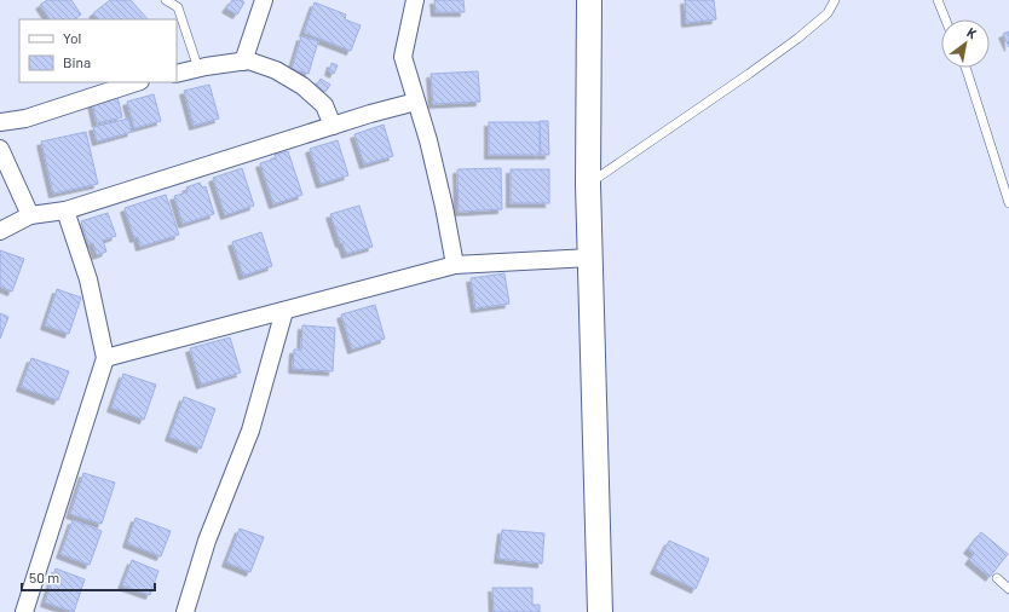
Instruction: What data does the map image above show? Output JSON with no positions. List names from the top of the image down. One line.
{"legend":["Yol","Bina"],"scale_bar":"50 m","north":"top right"}
